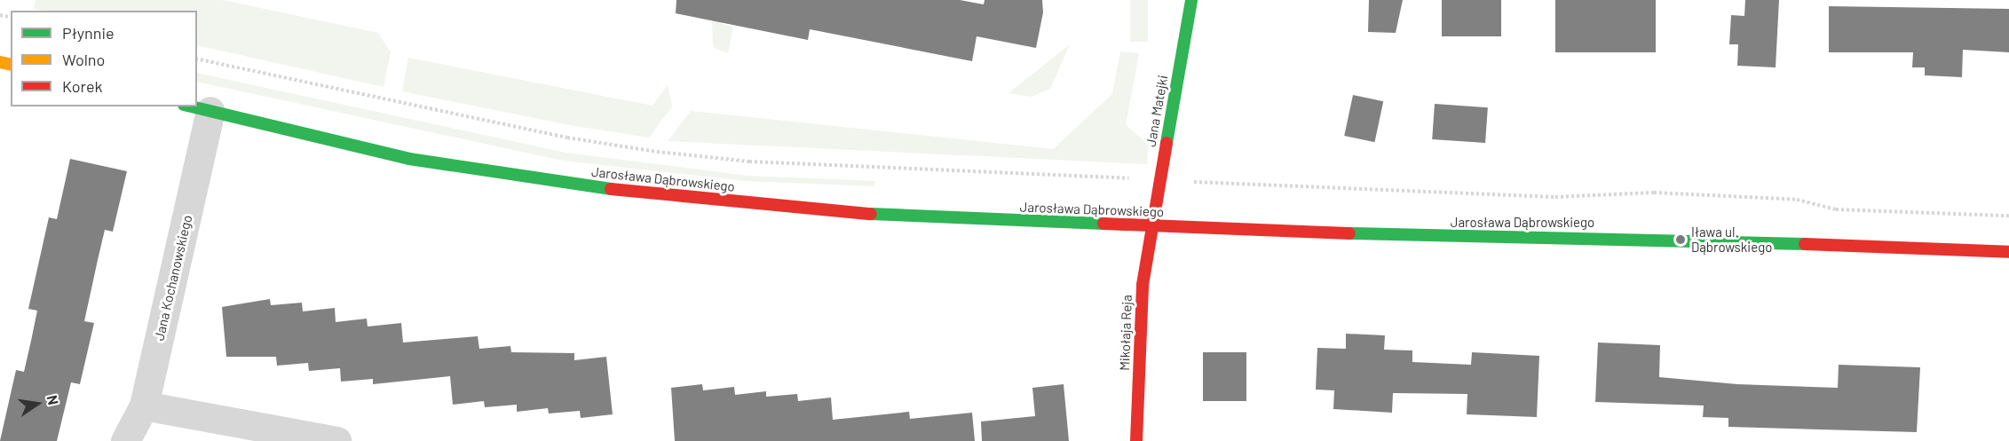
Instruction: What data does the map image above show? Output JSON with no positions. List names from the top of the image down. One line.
{"streets":{"street":["Jana Matejki","Jarosława Dąbrowskiego","Jana Kochanowskiego","Mikołaja Reja"]},"crossings":[["Jana Matejki","Jarosława Dąbrowskiego"],["Jana Matejki","Mikołaja Reja"],["Jarosława Dąbrowskiego","Jana Kochanowskiego"],["Jarosława Dąbrowskiego","Mikołaja Reja"]],"places":["Iława ul. Dąbrowskiego"],"legend":["Płynnie","Wolno","Korek"],"north":"right"}
